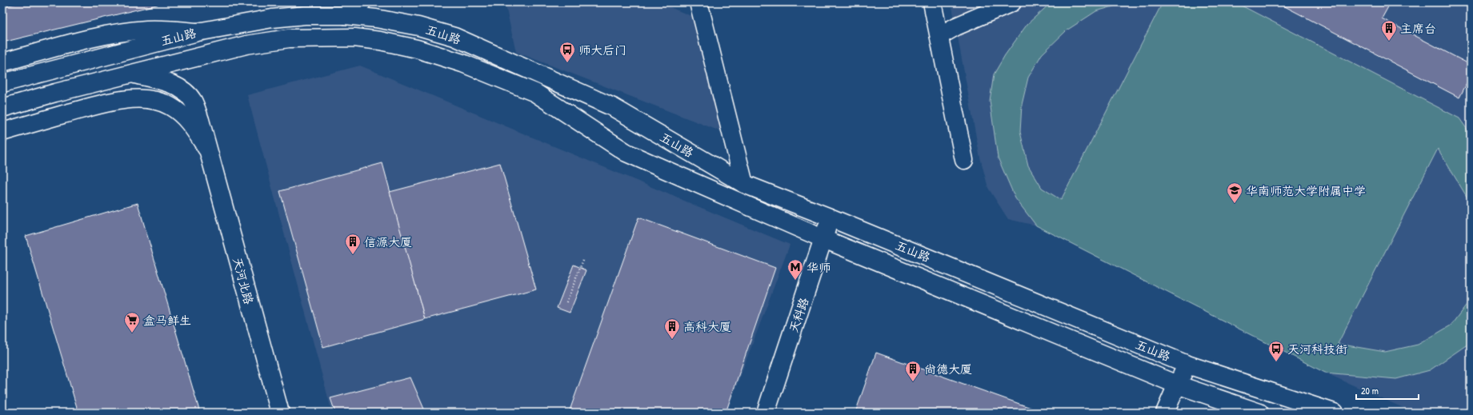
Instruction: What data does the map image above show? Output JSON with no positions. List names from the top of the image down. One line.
{"streets":{"main road":["五山路","天河北路","天科路"]},"crossings":[["五山路","天河北路"],["五山路","天科路"]],"places":{"building":["主席台","信源大厦","高科大厦","尚德大厦"],"bus stop":["师大后门","天河科技街"],"school or university":["华南师范大学附属中学"],"metro station":["华师"],"supermarket":["盒马鲜生"]},"scale_bar":"20 m"}
